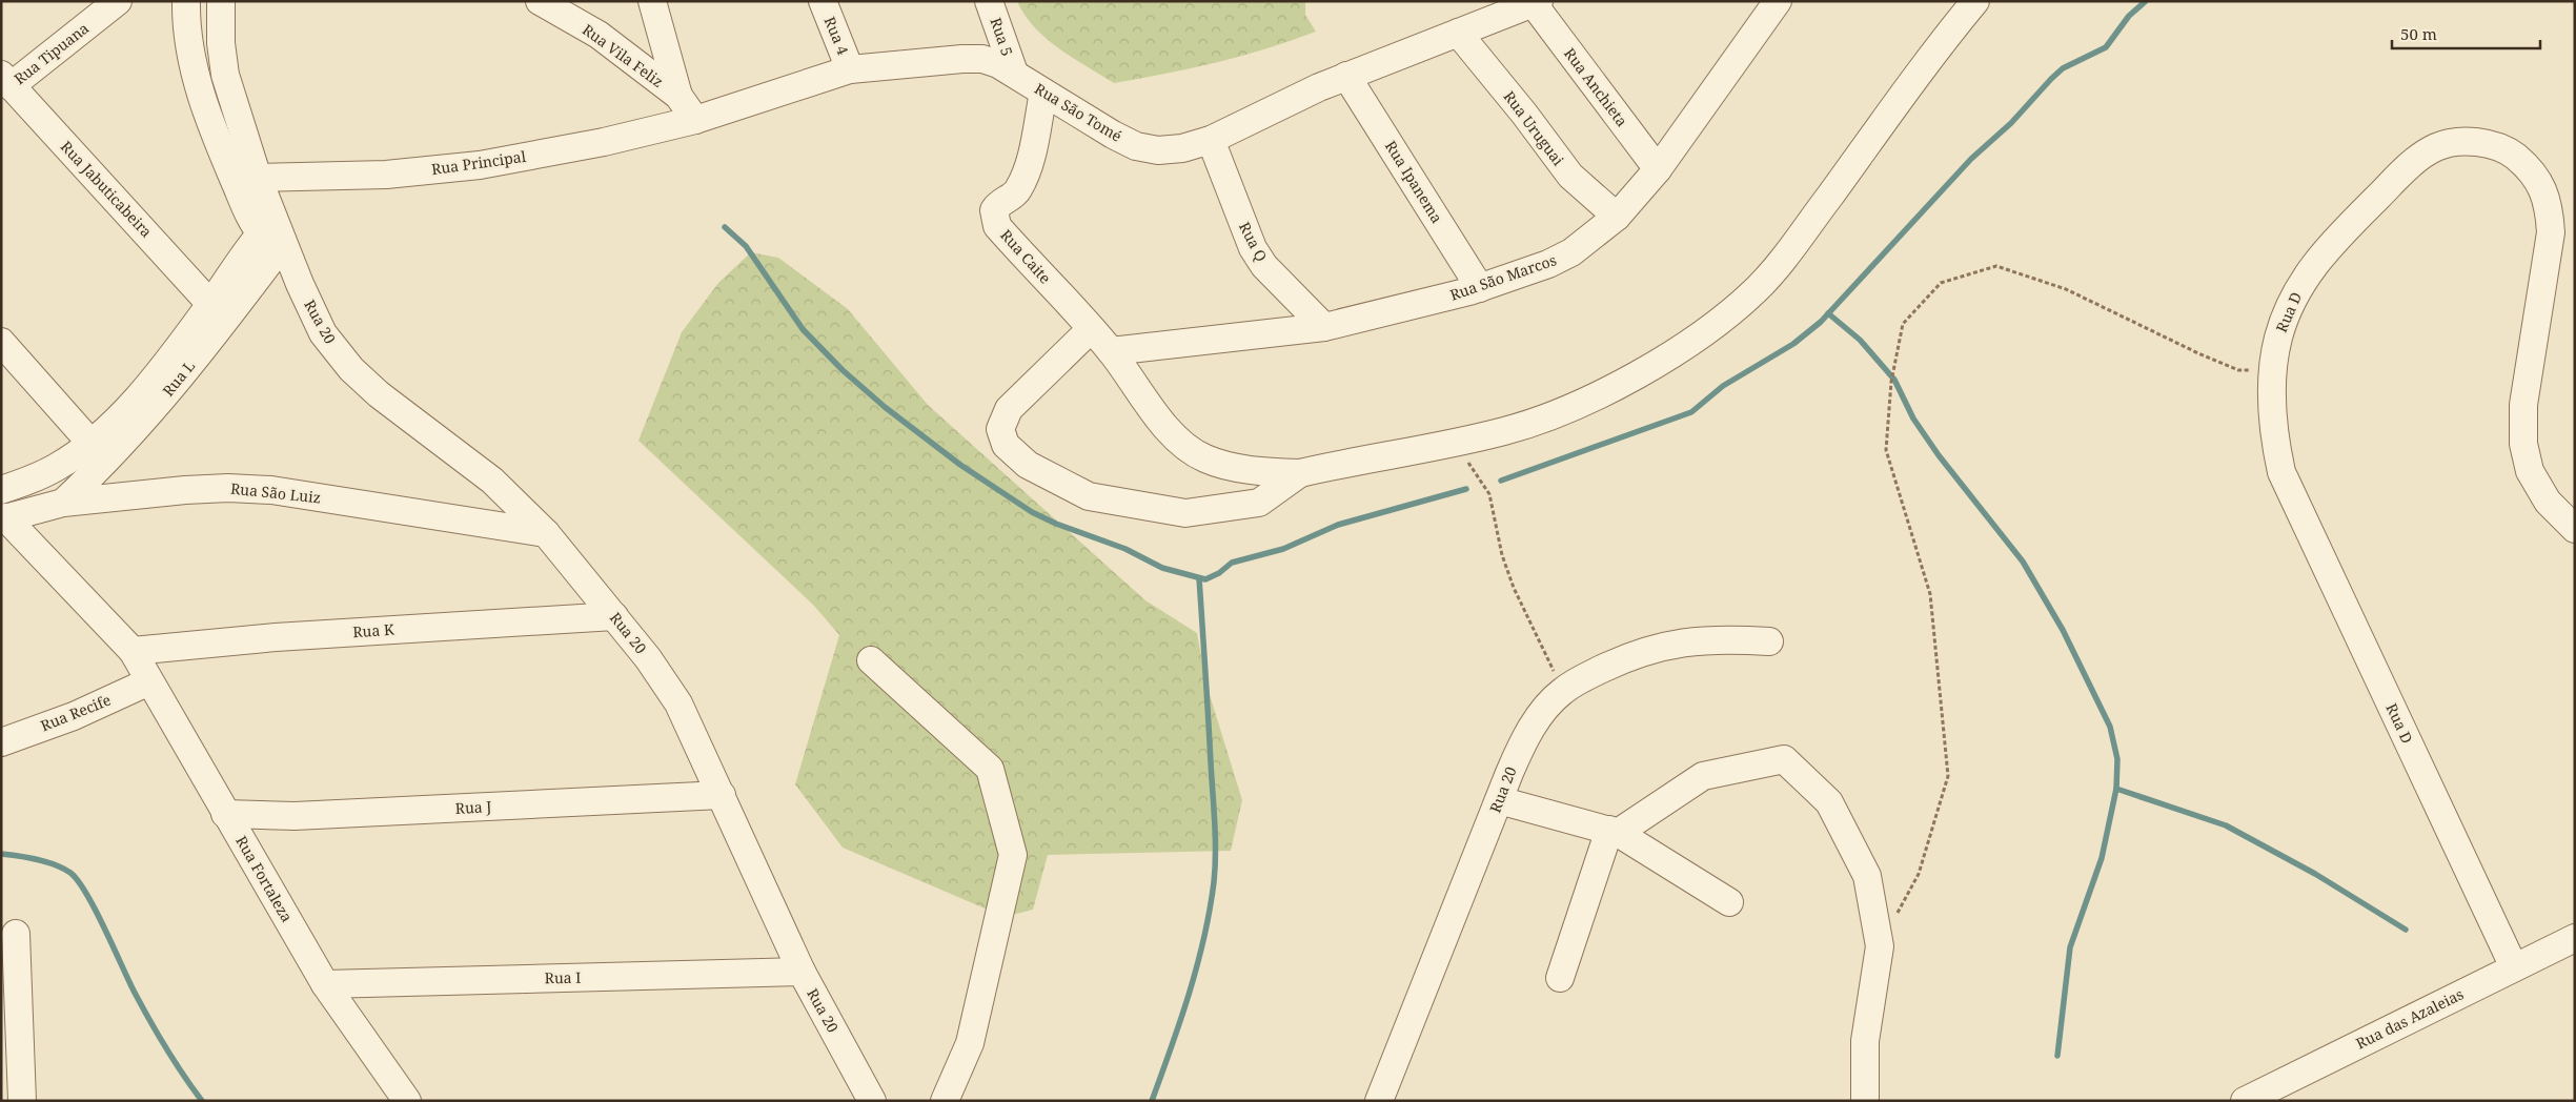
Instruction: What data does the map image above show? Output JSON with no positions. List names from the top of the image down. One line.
{"streets":{"street":["Rua 4","Rua 5","Rua Tipuana","Rua Vila Feliz","Rua Anchieta","Rua São Tomé","Rua Uruguai","Rua Principal","Rua Ipanema","Rua Jabuticabeira","Rua Q","Rua Caite","Rua São Marcos","Rua D","Rua 20","Rua L","Rua São Luiz","Rua K","Rua Recife","Rua J","Rua Fortaleza","Rua I","Rua das Azaleias"]},"crossings":[["Rua 4","Rua São Tomé"],["Rua 5","Rua São Tomé"],["Rua Tipuana","Rua Jabuticabeira"],["Rua Vila Feliz","Rua São Tomé"],["Rua Vila Feliz","Rua Principal"],["Rua Anchieta","Rua São Tomé"],["Rua Anchieta","Rua São Marcos"],["Rua São Tomé","Rua Uruguai"],["Rua São Tomé","Rua Principal"],["Rua São Tomé","Rua Ipanema"],["Rua São Tomé","Rua Q"],["Rua São Tomé","Rua Caite"],["Rua Uruguai","Rua São Marcos"],["Rua Principal","Rua 20"],["Rua Ipanema","Rua São Marcos"],["Rua Q","Rua São Marcos"],["Rua Caite","Rua São Marcos"],["Rua D","Rua das Azaleias"],["Rua 20","Rua L"],["Rua 20","Rua São Luiz"],["Rua 20","Rua K"],["Rua 20","Rua J"],["Rua 20","Rua I"],["Rua L","Rua São Luiz"],["Rua São Luiz","Rua K"],["Rua São Luiz","Rua Fortaleza"],["Rua K","Rua Fortaleza"],["Rua Recife","Rua Fortaleza"],["Rua J","Rua Fortaleza"],["Rua Fortaleza","Rua I"]],"scale_bar":"50 m"}
